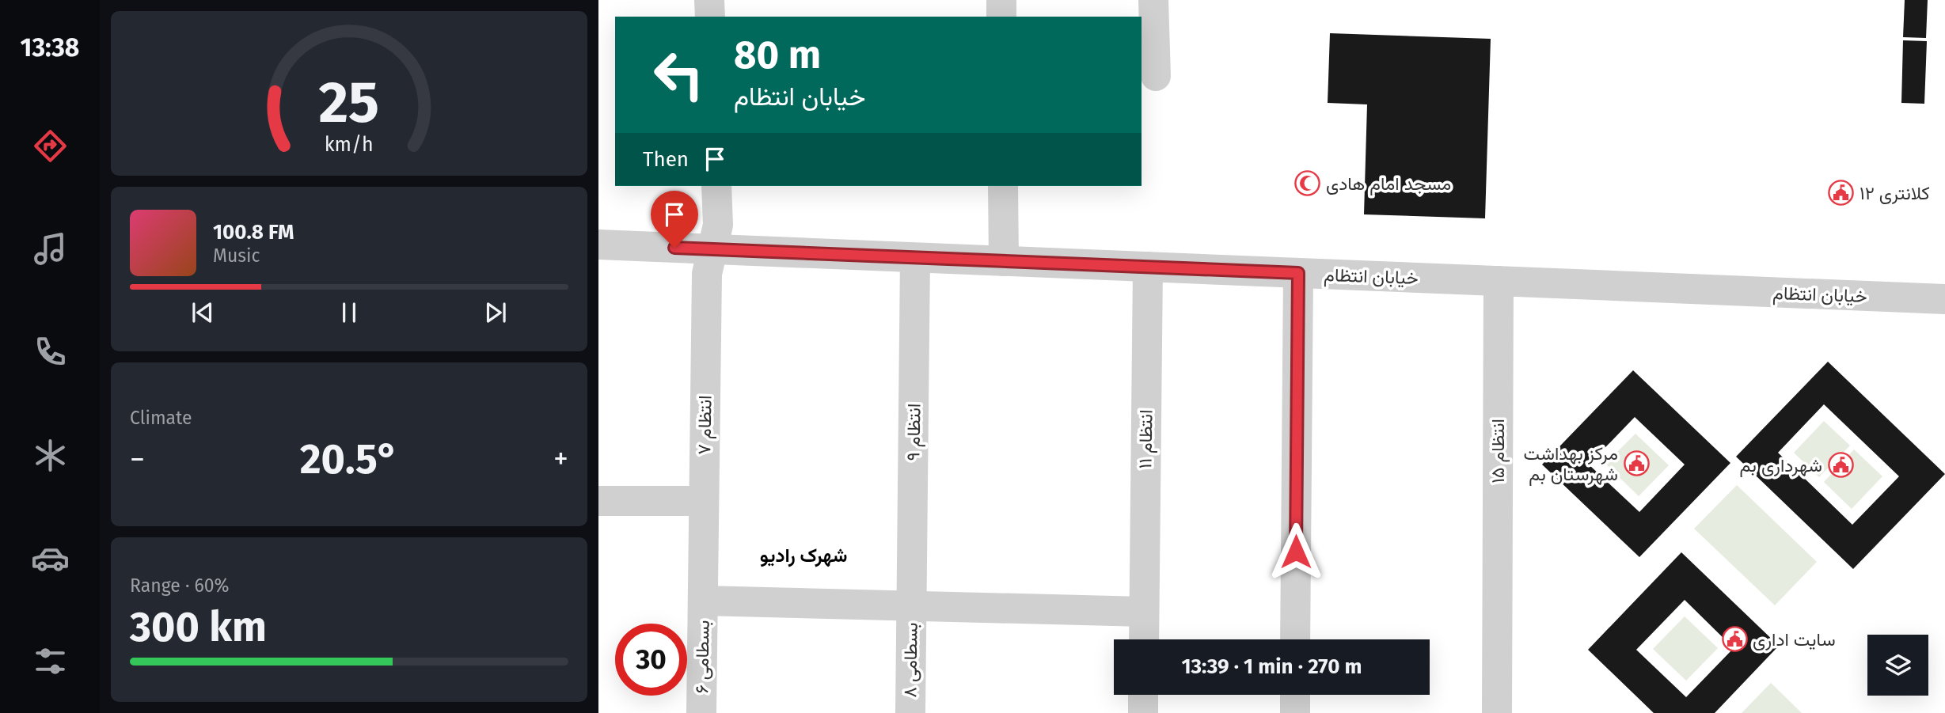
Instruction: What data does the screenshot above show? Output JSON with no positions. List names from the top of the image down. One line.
{"streets":{"street":["خیابان انتظام","انتظام ۷","انتظام ۹","انتظام ۱۱","انتظام ۱۵","بسطامی ۶","بسطامی ۸"]},"crossings":[["خیابان انتظام","انتظام ۷"],["خیابان انتظام","انتظام ۹"],["خیابان انتظام","انتظام ۱۱"],["خیابان انتظام","انتظام ۱۵"],["انتظام ۷","بسطامی ۶"],["انتظام ۹","بسطامی ۸"]],"districts":["شهرک رادیو"],"places":{"mosque":["مسجد امام هادی"],"public building":["کلانتری ۱۲","مرکز بهداشت شهرستان بم","شهرداری بم","سایت اداری"]},"page":{"tabs":"13:38","turn":["80 m","خیابان انتظام"],"then":"Then","song":["100.8 FM","Music"],"tile":["Climate",["Range · 60%","300 km"]],"heat":["−","20.5°","+"],"limit":"30","trip":"13:39 · 1 min · 270 m","gauge":["25","km/h"]}}
